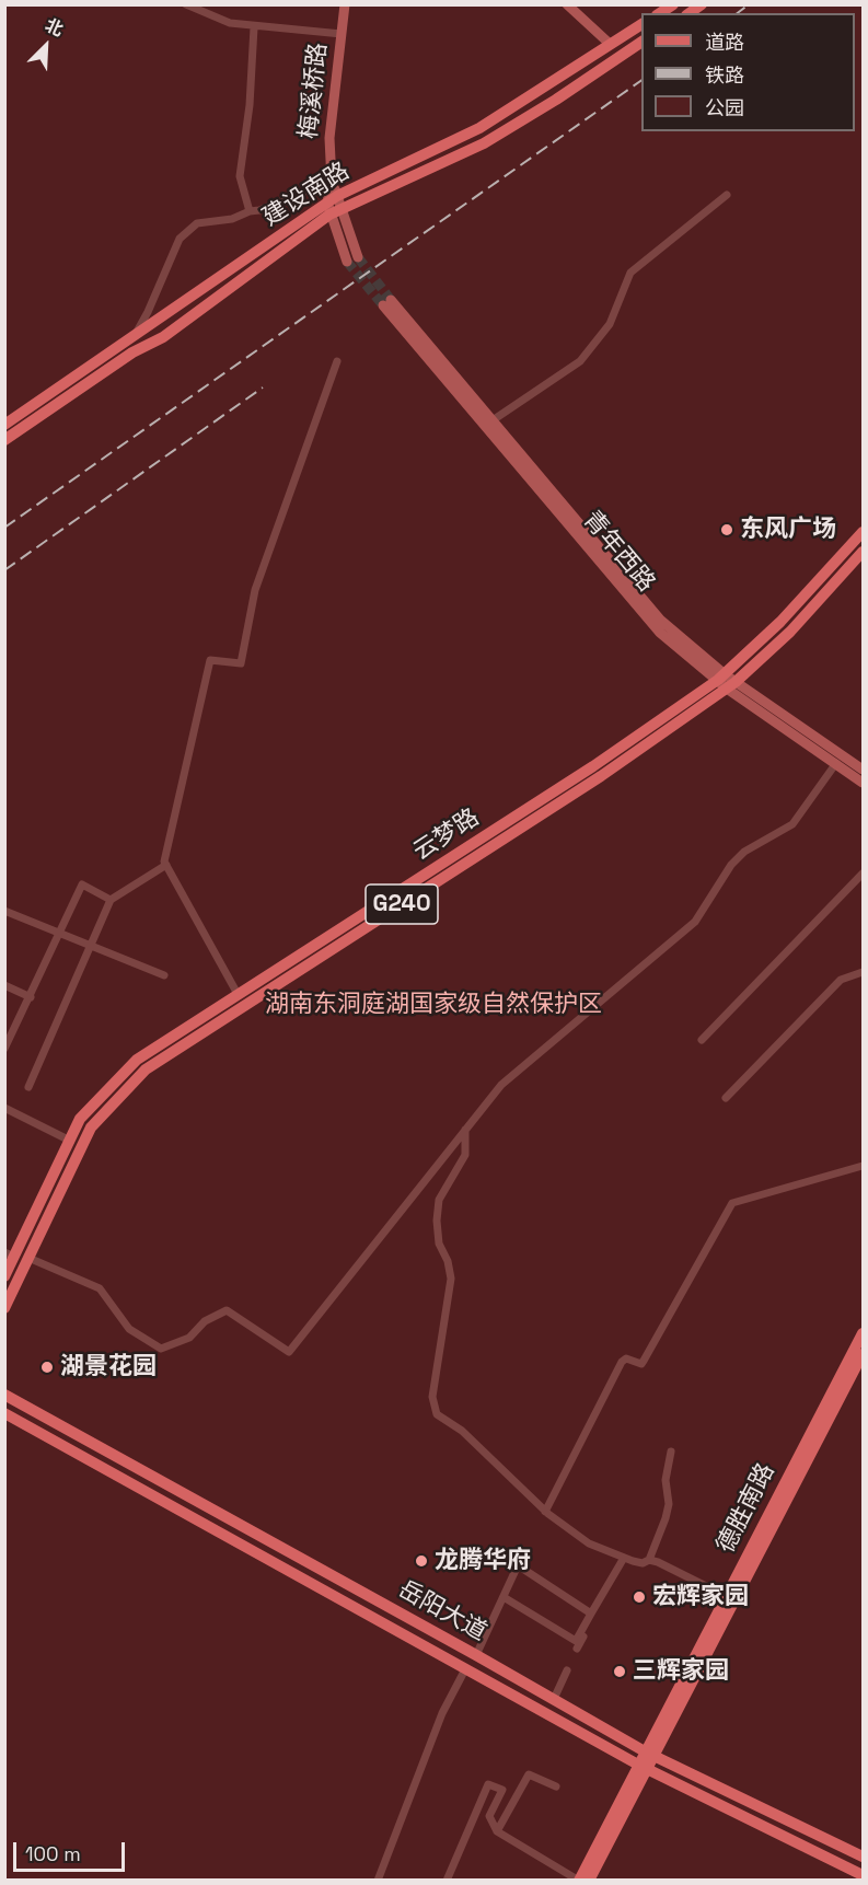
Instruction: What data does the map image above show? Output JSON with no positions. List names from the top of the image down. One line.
{"streets":{"main road":["梅溪桥路","建设南路","青年西路","云梦路","G240","德胜南路","岳阳大道"]},"crossings":[["梅溪桥路","建设南路"],["青年西路","云梦路"],["青年西路","G240"],["云梦路","G240"],["德胜南路","岳阳大道"]],"parks":["湖南东洞庭湖国家级自然保护区"],"places":["东风广场","湖景花园","龙腾华府","宏辉家园","三辉家园"],"legend":["道路","铁路","公园"],"scale_bar":"100 m","north":"top right"}
